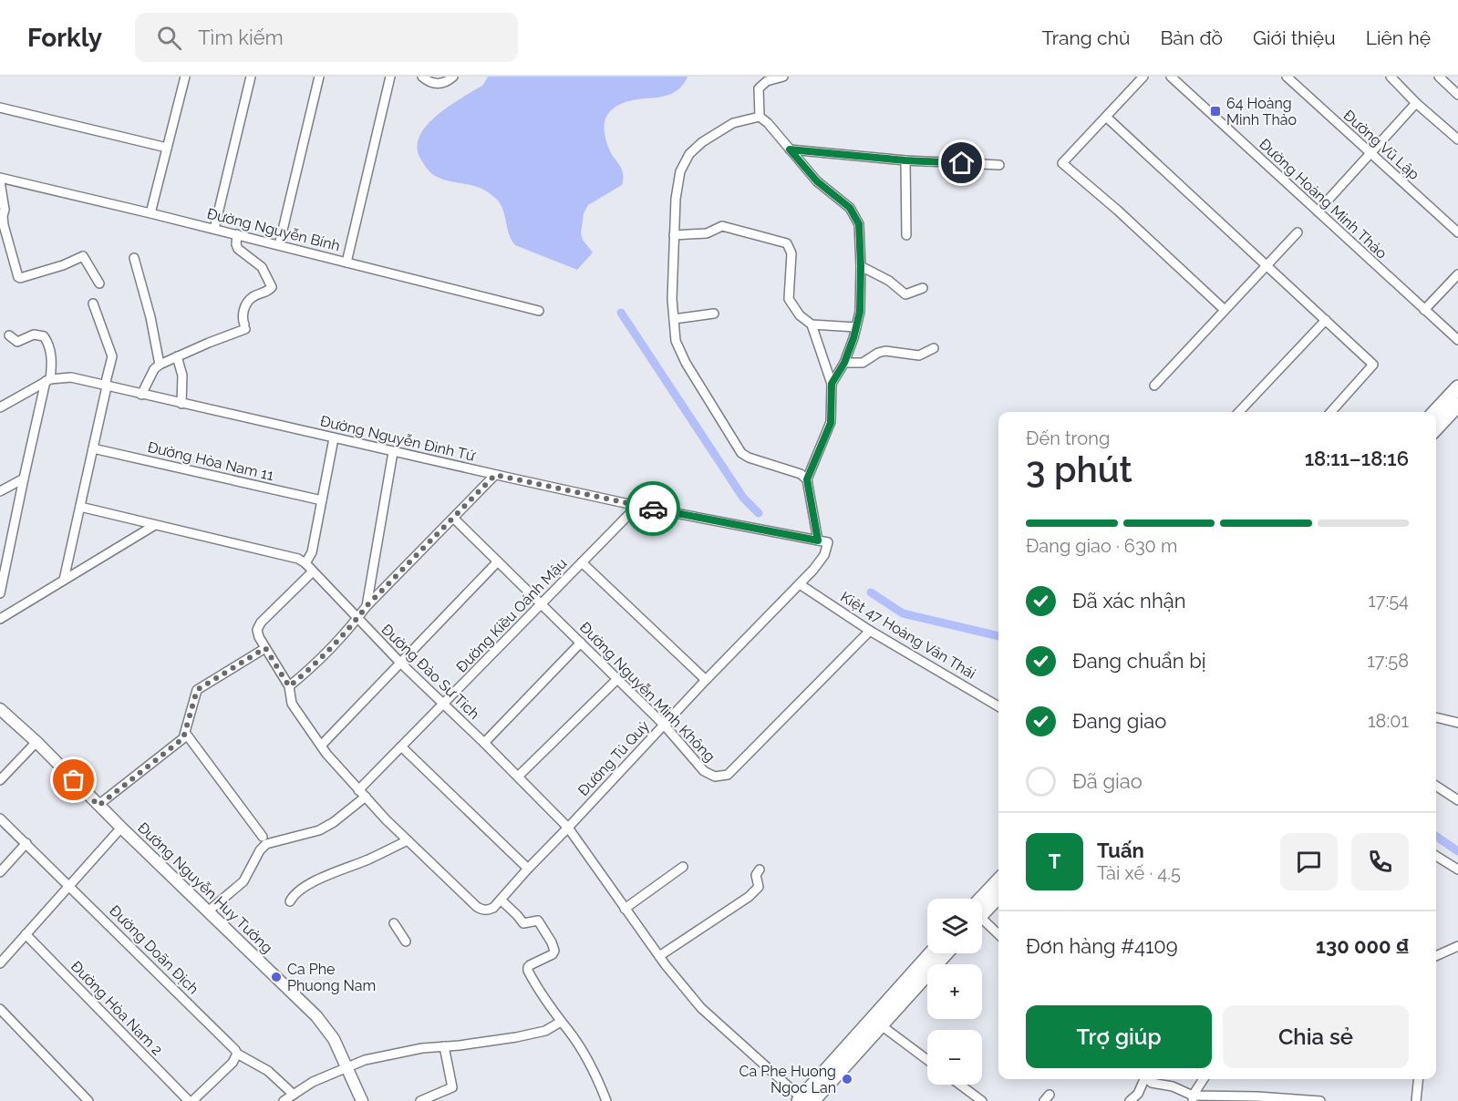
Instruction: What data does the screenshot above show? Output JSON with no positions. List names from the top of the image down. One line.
{"streets":{"street":["Đường Vũ Lập","Đường Hoàng Minh Thảo","Đường Nguyễn Bính","Đường Nguyễn Đình Tứ","Đường Hòa Nam 11","Đường Kiều Oánh Mậu","Kiệt 47 Hoàng Văn Thái","Đường Đào Sư Tích","Đường Nguyễn Minh Không","Đường Tú Quỳ","Đường Nguyễn Huy Tưởng","Đường Doãn Địch","Đường Hòa Nam 2"]},"crossings":[["Đường Nguyễn Đình Tứ","Đường Kiều Oánh Mậu"],["Đường Nguyễn Đình Tứ","Đường Tú Quỳ"],["Đường Kiều Oánh Mậu","Đường Đào Sư Tích"],["Đường Kiều Oánh Mậu","Đường Nguyễn Minh Không"],["Đường Kiều Oánh Mậu","Đường Tú Quỳ"],["Kiệt 47 Hoàng Văn Thái","Đường Nguyễn Minh Không"],["Kiệt 47 Hoàng Văn Thái","Đường Tú Quỳ"],["Đường Đào Sư Tích","Đường Tú Quỳ"],["Đường Nguyễn Minh Không","Đường Tú Quỳ"]],"places":{"transit":["64 Hoàng Minh Thảo"],"other":["Ca Phe Phuong Nam","Ca Phe Huong Ngoc Lan"]},"page":{"header":"Forkly","search":"Tìm kiếm","nav":["Trang chủ","Bản đồ","Giới thiệu","Liên hệ"],"heading":["3 phút","Đến trong","18:11–18:16"],"panel":["Tuấn","Tài xế · 4.5","Đơn hàng #4109","130 000 ₫"],"bar":"Đang giao · 630 m","list":[["Đã xác nhận","17:54"],["Đang chuẩn bị","17:58"],["Đang giao","18:01"],"Đã giao"],"round":"T","map_buttons":["+","−"],"buttons":["Trợ giúp","Chia sẻ"]}}
